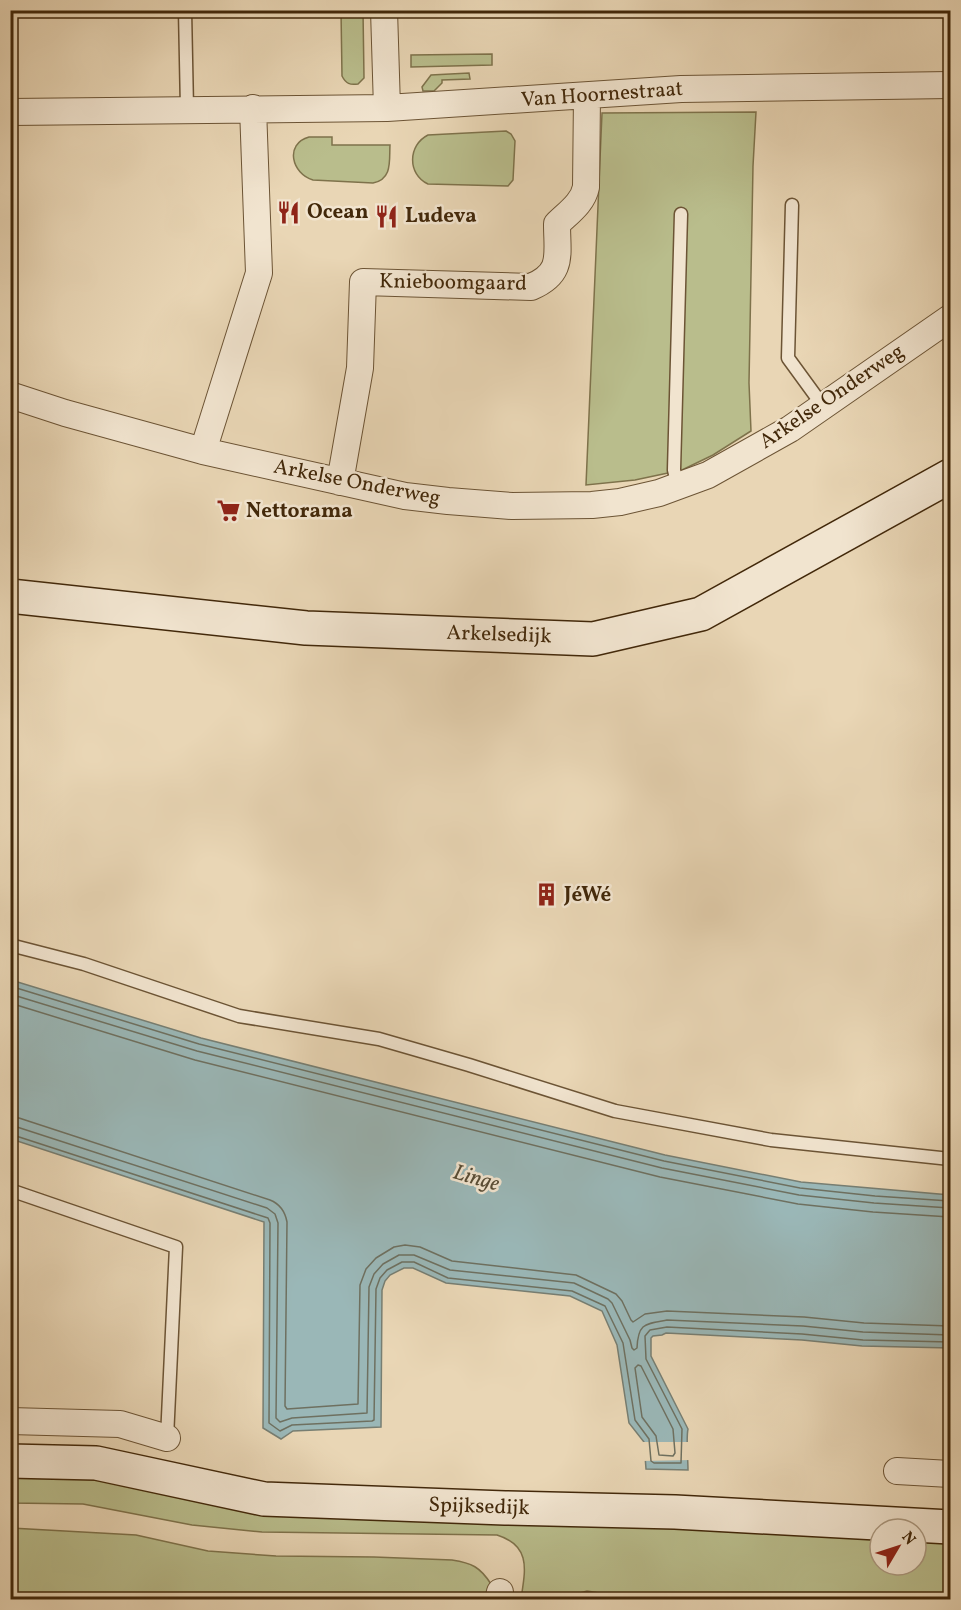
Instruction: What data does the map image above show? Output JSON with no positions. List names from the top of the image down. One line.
{"streets":{"main road":["Arkelsedijk","Spijksedijk"],"street":["Van Hoornestraat","Knieboomgaard","Arkelse Onderweg"]},"crossings":[["Van Hoornestraat","Knieboomgaard"],["Knieboomgaard","Arkelse Onderweg"]],"water":["Linge"],"places":{"restaurant":["Ocean","Ludeva"],"supermarket":["Nettorama"],"building":["JéWé"]},"north":"top right"}
